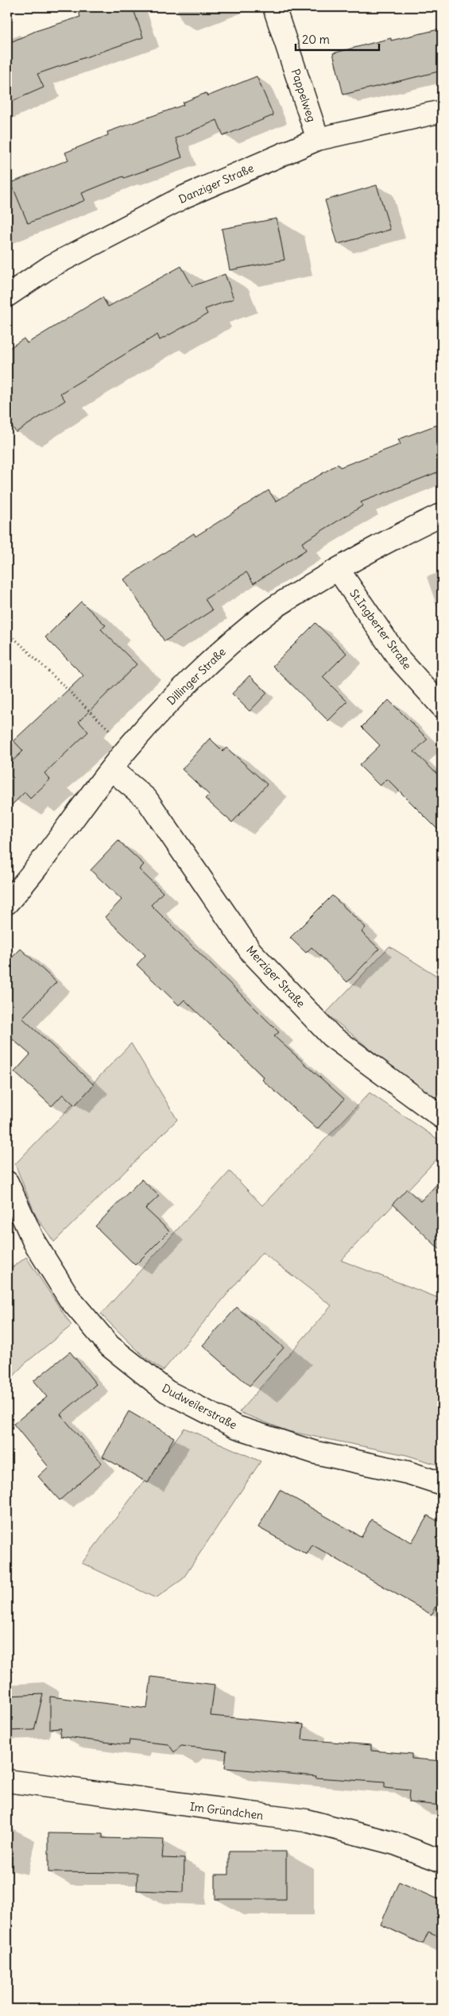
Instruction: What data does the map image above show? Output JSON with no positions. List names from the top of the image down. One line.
{"streets":{"street":["Pappelweg","Danziger Straße","St.Ingberter Straße","Dillinger Straße","Merziger Straße","Dudweilerstraße","Im Gründchen"]},"crossings":[["Pappelweg","Danziger Straße"],["St.Ingberter Straße","Dillinger Straße"],["Dillinger Straße","Merziger Straße"]],"scale_bar":"20 m"}
